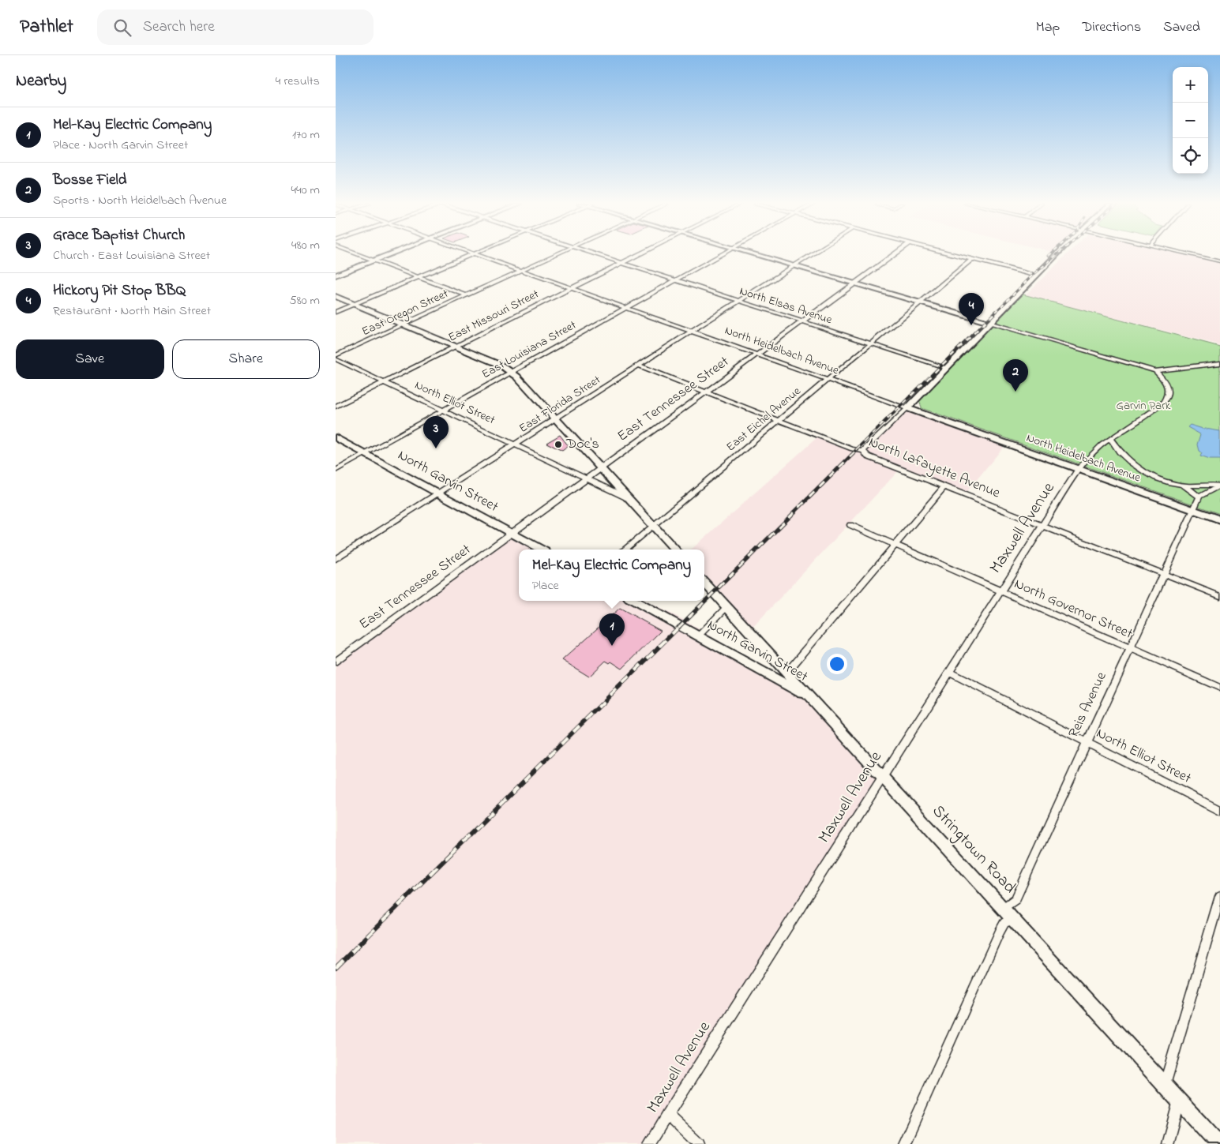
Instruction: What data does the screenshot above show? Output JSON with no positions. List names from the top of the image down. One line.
{"streets":{"main road":["North Heidelbach Avenue","North Garvin Street","Stringtown Road"],"street":["North Elsas Avenue","East Oregon Street","East Missouri Street","East Louisiana Street","East Tennessee Street","North Elliot Street","East Florida Street","East Eichel Avenue","North Lafayette Avenue","Maxwell Avenue","North Governor Street","Reis Avenue"]},"crossings":[["North Elsas Avenue","East Missouri Street"],["North Elsas Avenue","East Louisiana Street"],["North Elsas Avenue","East Tennessee Street"],["North Elsas Avenue","East Florida Street"],["North Elsas Avenue","East Eichel Avenue"],["East Oregon Street","North Heidelbach Avenue"],["East Missouri Street","North Heidelbach Avenue"],["East Missouri Street","North Elliot Street"],["East Louisiana Street","North Heidelbach Avenue"],["East Louisiana Street","North Elliot Street"],["East Louisiana Street","North Garvin Street"],["North Heidelbach Avenue","East Tennessee Street"],["North Heidelbach Avenue","East Florida Street"],["North Heidelbach Avenue","East Eichel Avenue"],["North Heidelbach Avenue","Maxwell Avenue"],["North Heidelbach Avenue","Reis Avenue"],["East Tennessee Street","North Elliot Street"],["East Tennessee Street","North Lafayette Avenue"],["East Tennessee Street","North Garvin Street"],["North Elliot Street","East Florida Street"],["North Elliot Street","Maxwell Avenue"],["North Elliot Street","Reis Avenue"],["East Florida Street","North Lafayette Avenue"],["East Florida Street","North Garvin Street"],["East Eichel Avenue","North Lafayette Avenue"],["North Lafayette Avenue","Maxwell Avenue"],["North Lafayette Avenue","Reis Avenue"],["North Garvin Street","Stringtown Road"],["Maxwell Avenue","North Governor Street"],["Maxwell Avenue","Stringtown Road"],["North Governor Street","Reis Avenue"],["Reis Avenue","Stringtown Road"]],"parks":["Garvin Park"],"places":["Doc's"],"page":{"header":"Pathlet","search":"Search here","nav":["Map","Directions","Saved"],"heading":["Nearby","4 results"],"map_buttons":["+","−"],"list":[{"mark":"1","name":"Mel-Kay Electric Company","note":"Place · North Garvin Street","value":"170 m"},{"mark":"2","name":"Bosse Field","note":"Sports · North Heidelbach Avenue","value":"440 m"},{"mark":"3","name":"Grace Baptist Church","note":"Church · East Louisiana Street","value":"480 m"},{"mark":"4","name":"Hickory Pit Stop BBQ","note":"Restaurant · North Main Street","value":"580 m"}],"pins":["4","2","3","1"],"buttons":["Save","Share"],"popup":["Mel-Kay Electric Company","Place"]}}
